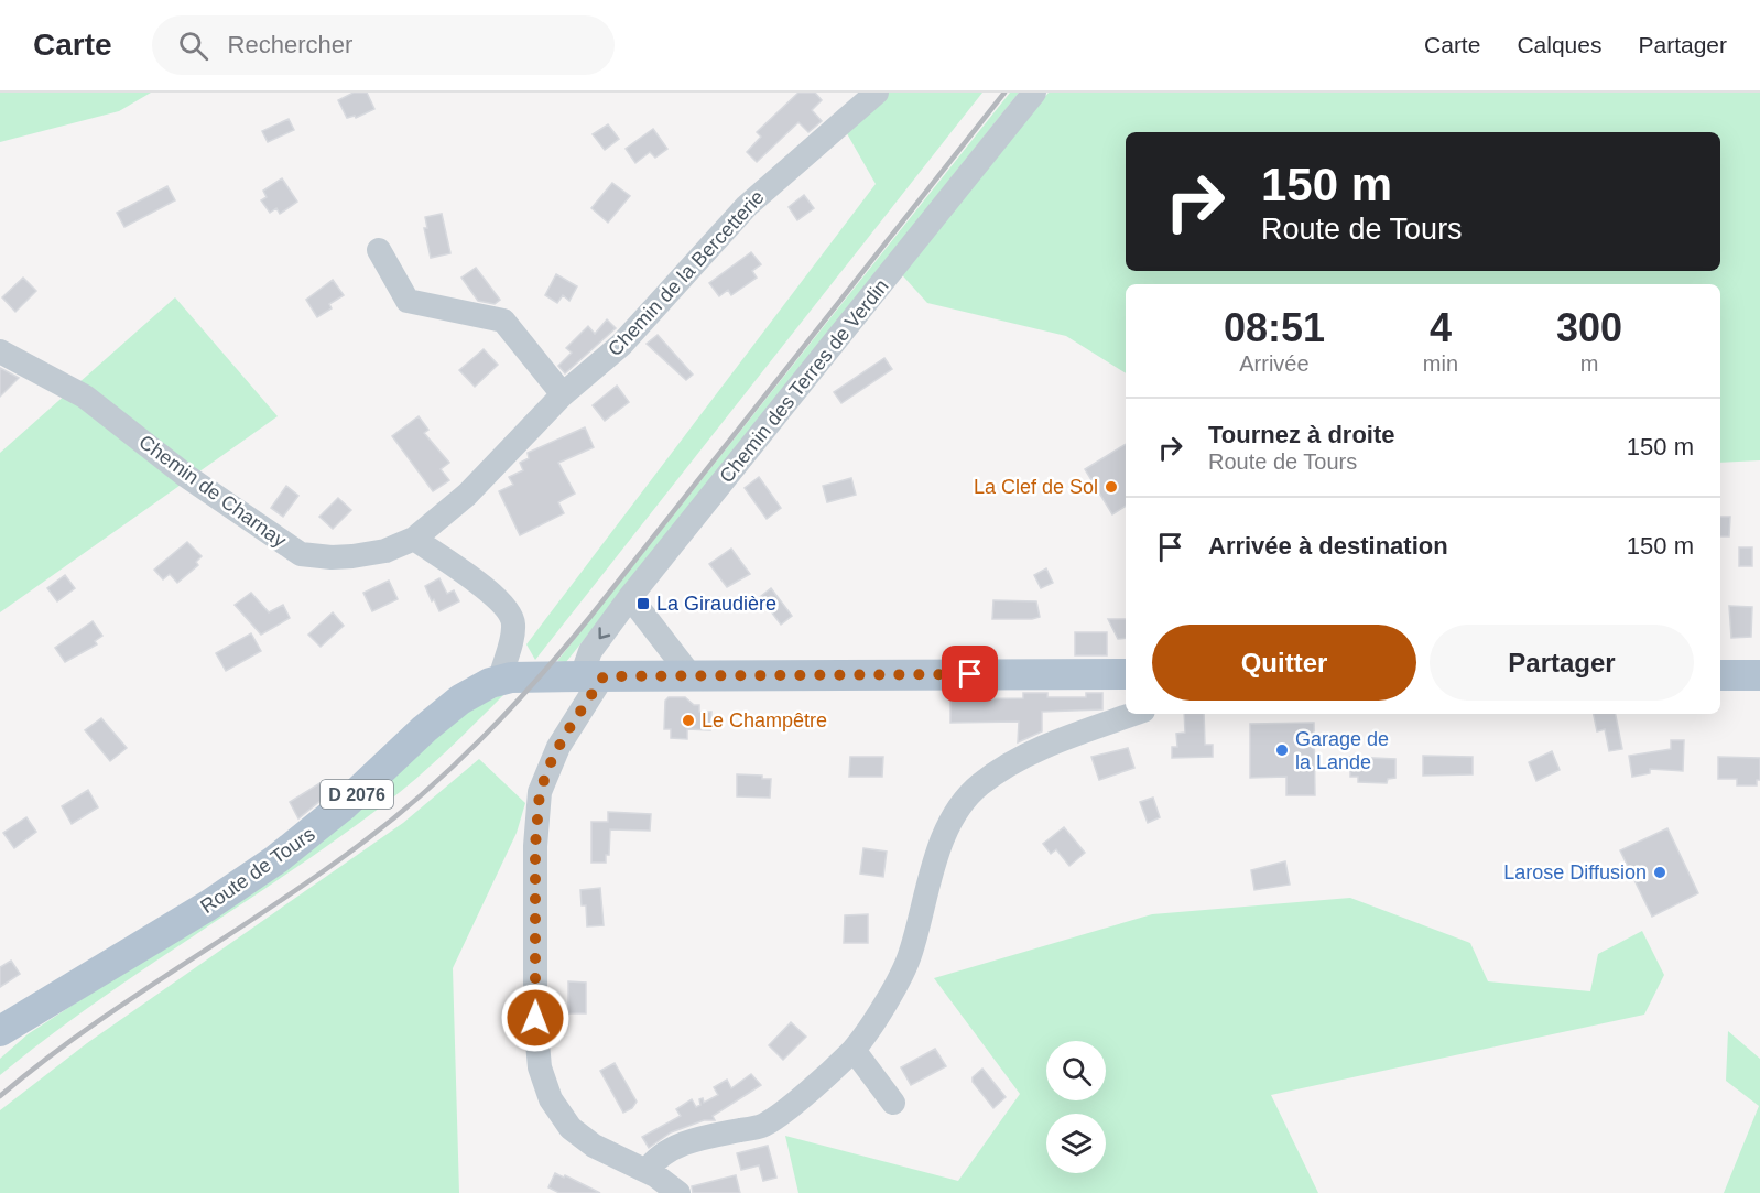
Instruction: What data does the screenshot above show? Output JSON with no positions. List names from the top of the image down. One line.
{"streets":{"main road":["D 2076","Route de Tours"],"street":["Chemin de la Bercetterie","Chemin des Terres de Verdin","Chemin de Charnay"]},"crossings":[["Chemin de la Bercetterie","Chemin de Charnay"],["Chemin des Terres de Verdin","Route de Tours"]],"places":{"other":["La Clef de Sol","Le Champêtre","Garage de la Lande","Larose Diffusion"],"transit":["La Giraudière"]},"page":{"header":"Carte","search":"Rechercher","nav":["Carte","Calques","Partager"],"turn":["150 m","Route de Tours"],"eta":["08:51","Arrivée","4","min","300","m"],"list":[{"name":"Tournez à droite","note":"Route de Tours","value":"150 m"},{"name":"Arrivée à destination","value":"150 m"}],"buttons":["Quitter","Partager"]}}
